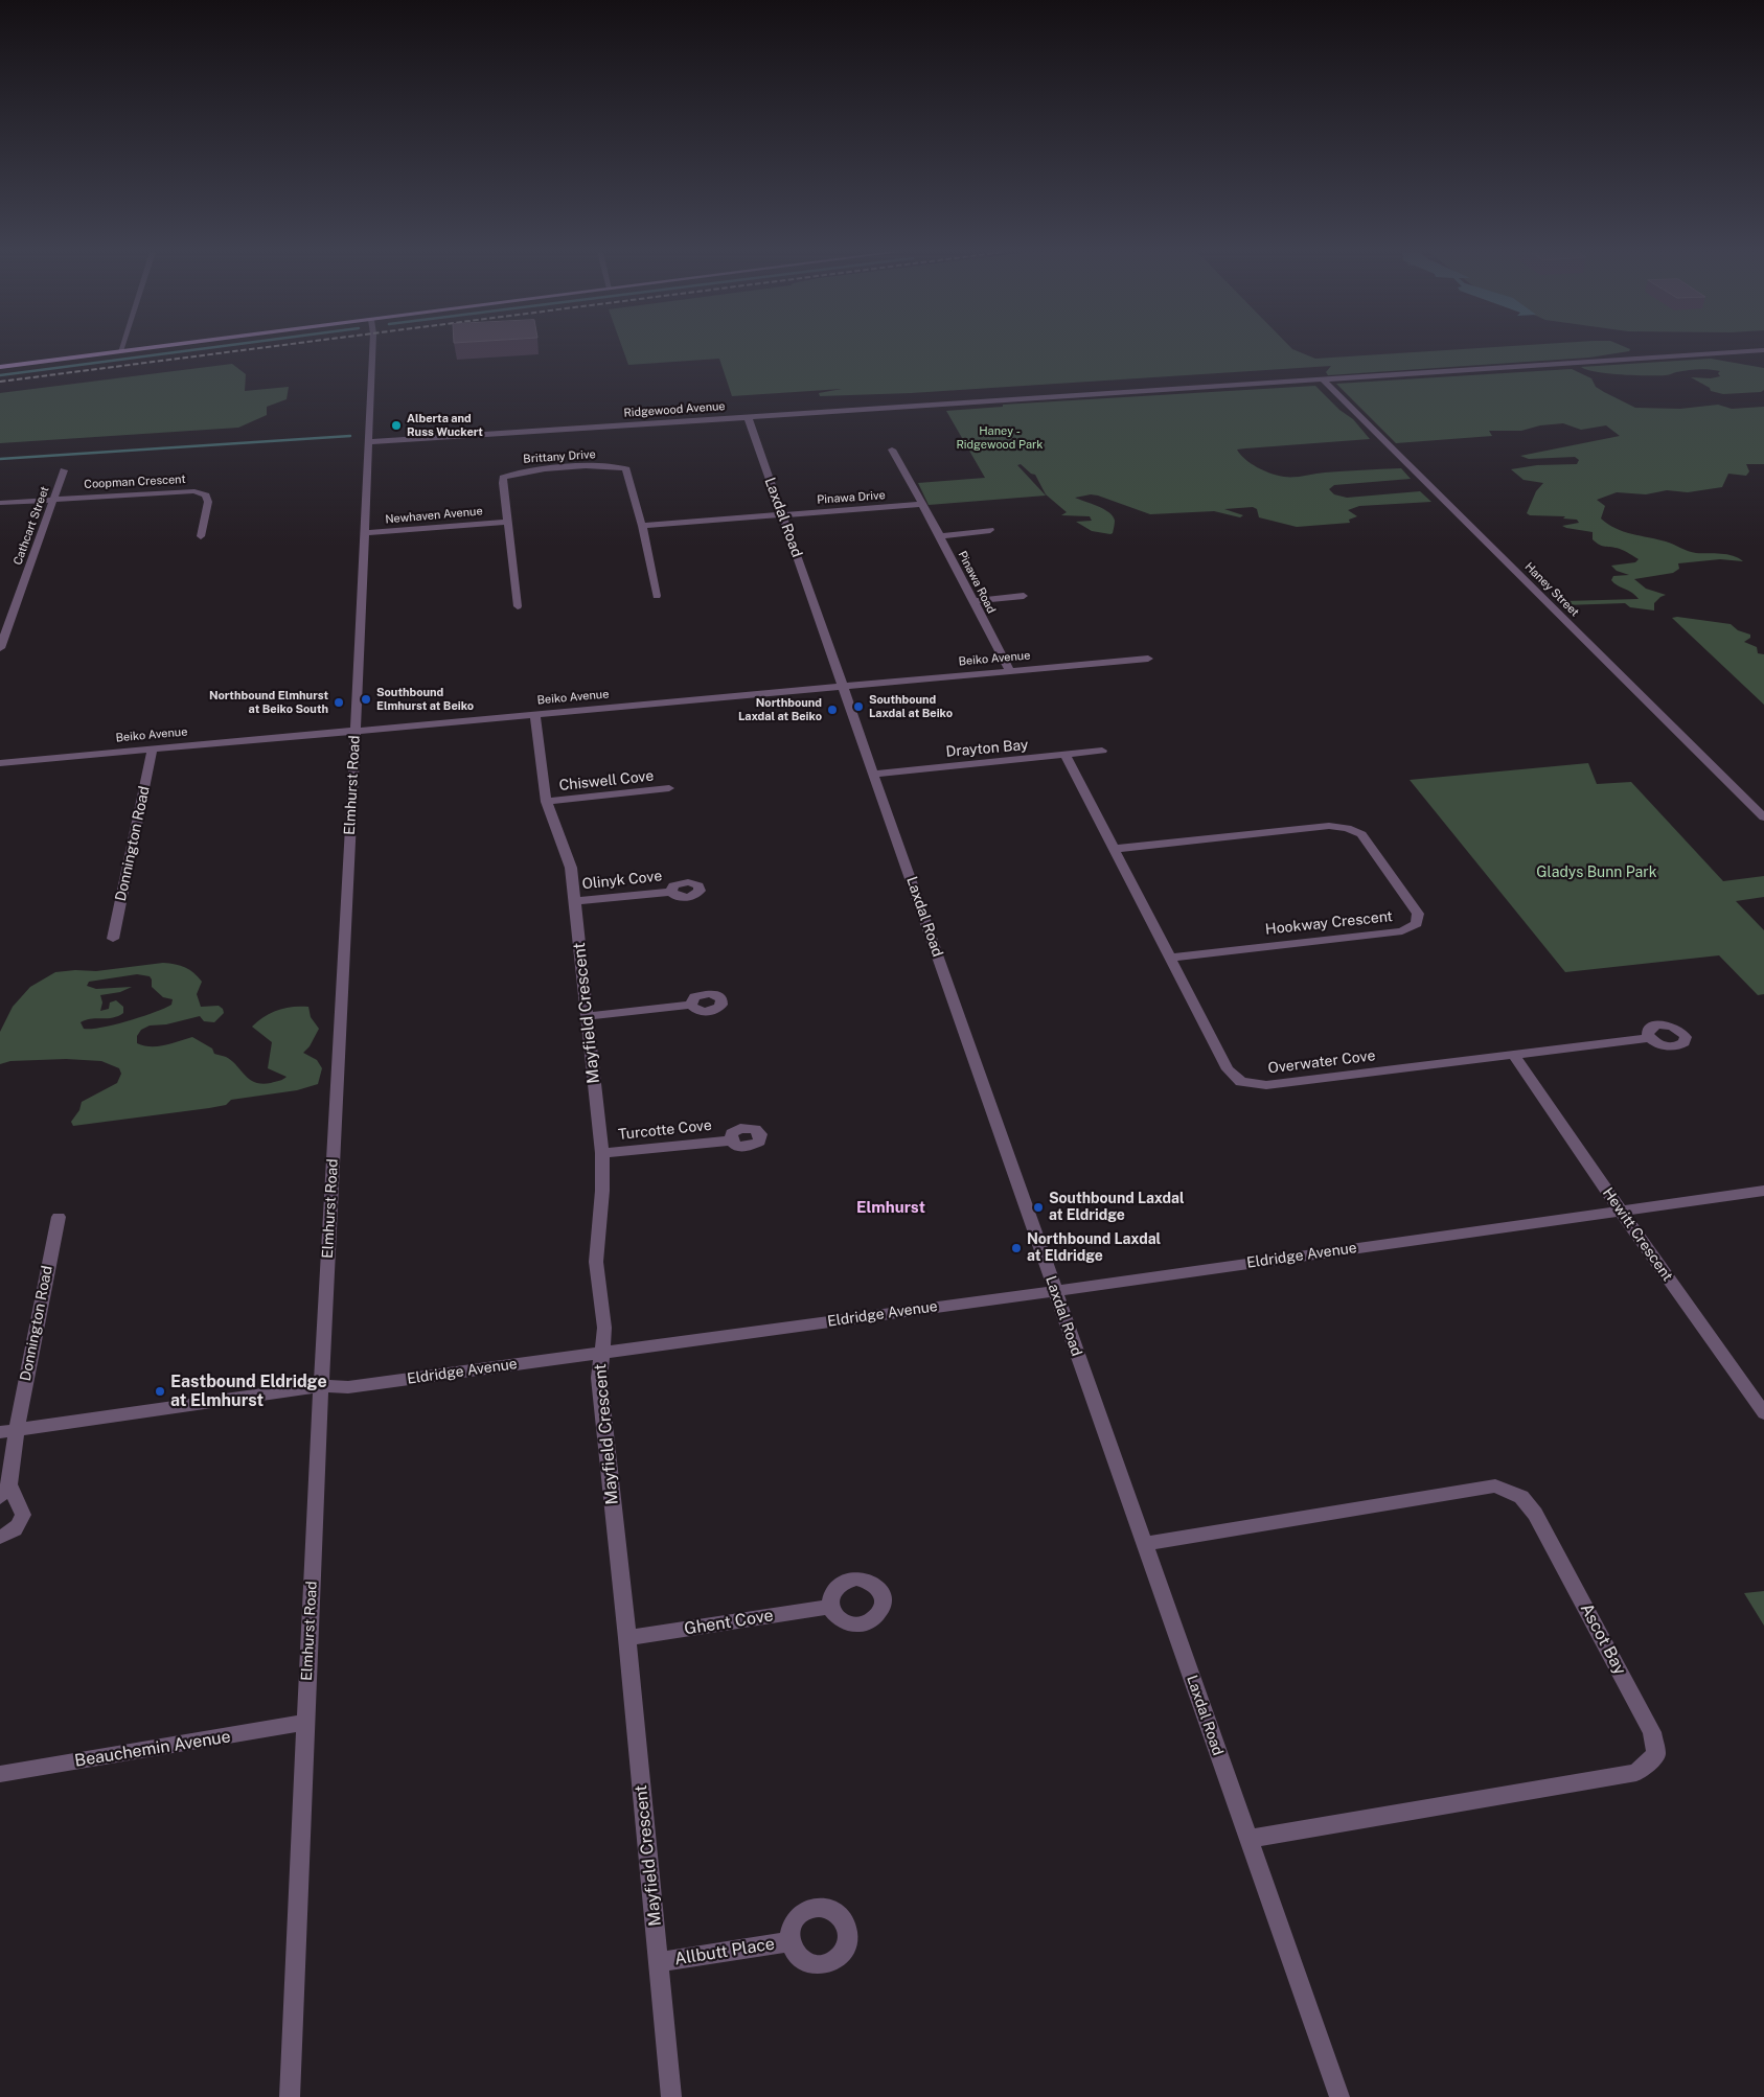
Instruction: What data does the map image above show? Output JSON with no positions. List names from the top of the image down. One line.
{"streets":{"street":["Ridgewood Avenue","Brittany Drive","Coopman Crescent","Pinawa Drive","Newhaven Avenue","Laxdal Road","Cathcart Street","Pinawa Road","Haney Street","Beiko Avenue","Drayton Bay","Chiswell Cove","Elmhurst Road","Donnington Road","Olinyk Cove","Hookway Crescent","Mayfield Crescent","Overwater Cove","Turcotte Cove","Hewitt Crescent","Eldridge Avenue","Ghent Cove","Ascot Bay","Beauchemin Avenue","Allbutt Place"]},"crossings":[["Ridgewood Avenue","Laxdal Road"],["Ridgewood Avenue","Haney Street"],["Ridgewood Avenue","Elmhurst Road"],["Brittany Drive","Newhaven Avenue"],["Coopman Crescent","Cathcart Street"],["Pinawa Drive","Laxdal Road"],["Pinawa Drive","Pinawa Road"],["Newhaven Avenue","Elmhurst Road"],["Laxdal Road","Beiko Avenue"],["Laxdal Road","Drayton Bay"],["Laxdal Road","Eldridge Avenue"],["Laxdal Road","Ascot Bay"],["Pinawa Road","Beiko Avenue"],["Beiko Avenue","Elmhurst Road"],["Beiko Avenue","Donnington Road"],["Beiko Avenue","Mayfield Crescent"],["Drayton Bay","Overwater Cove"],["Chiswell Cove","Mayfield Crescent"],["Elmhurst Road","Eldridge Avenue"],["Elmhurst Road","Beauchemin Avenue"],["Donnington Road","Eldridge Avenue"],["Olinyk Cove","Mayfield Crescent"],["Hookway Crescent","Overwater Cove"],["Mayfield Crescent","Turcotte Cove"],["Mayfield Crescent","Eldridge Avenue"],["Mayfield Crescent","Ghent Cove"],["Mayfield Crescent","Allbutt Place"],["Overwater Cove","Hewitt Crescent"],["Hewitt Crescent","Eldridge Avenue"]],"districts":["Elmhurst"],"parks":["Haney - Ridgewood Park","Gladys Bunn Park"],"places":["Alberta and Russ Wuckert","Southbound Elmhurst at Beiko","Northbound Elmhurst at Beiko South","Southbound Laxdal at Beiko","Northbound Laxdal at Beiko","Southbound Laxdal at Eldridge","Northbound Laxdal at Eldridge","Eastbound Eldridge at Elmhurst"]}
